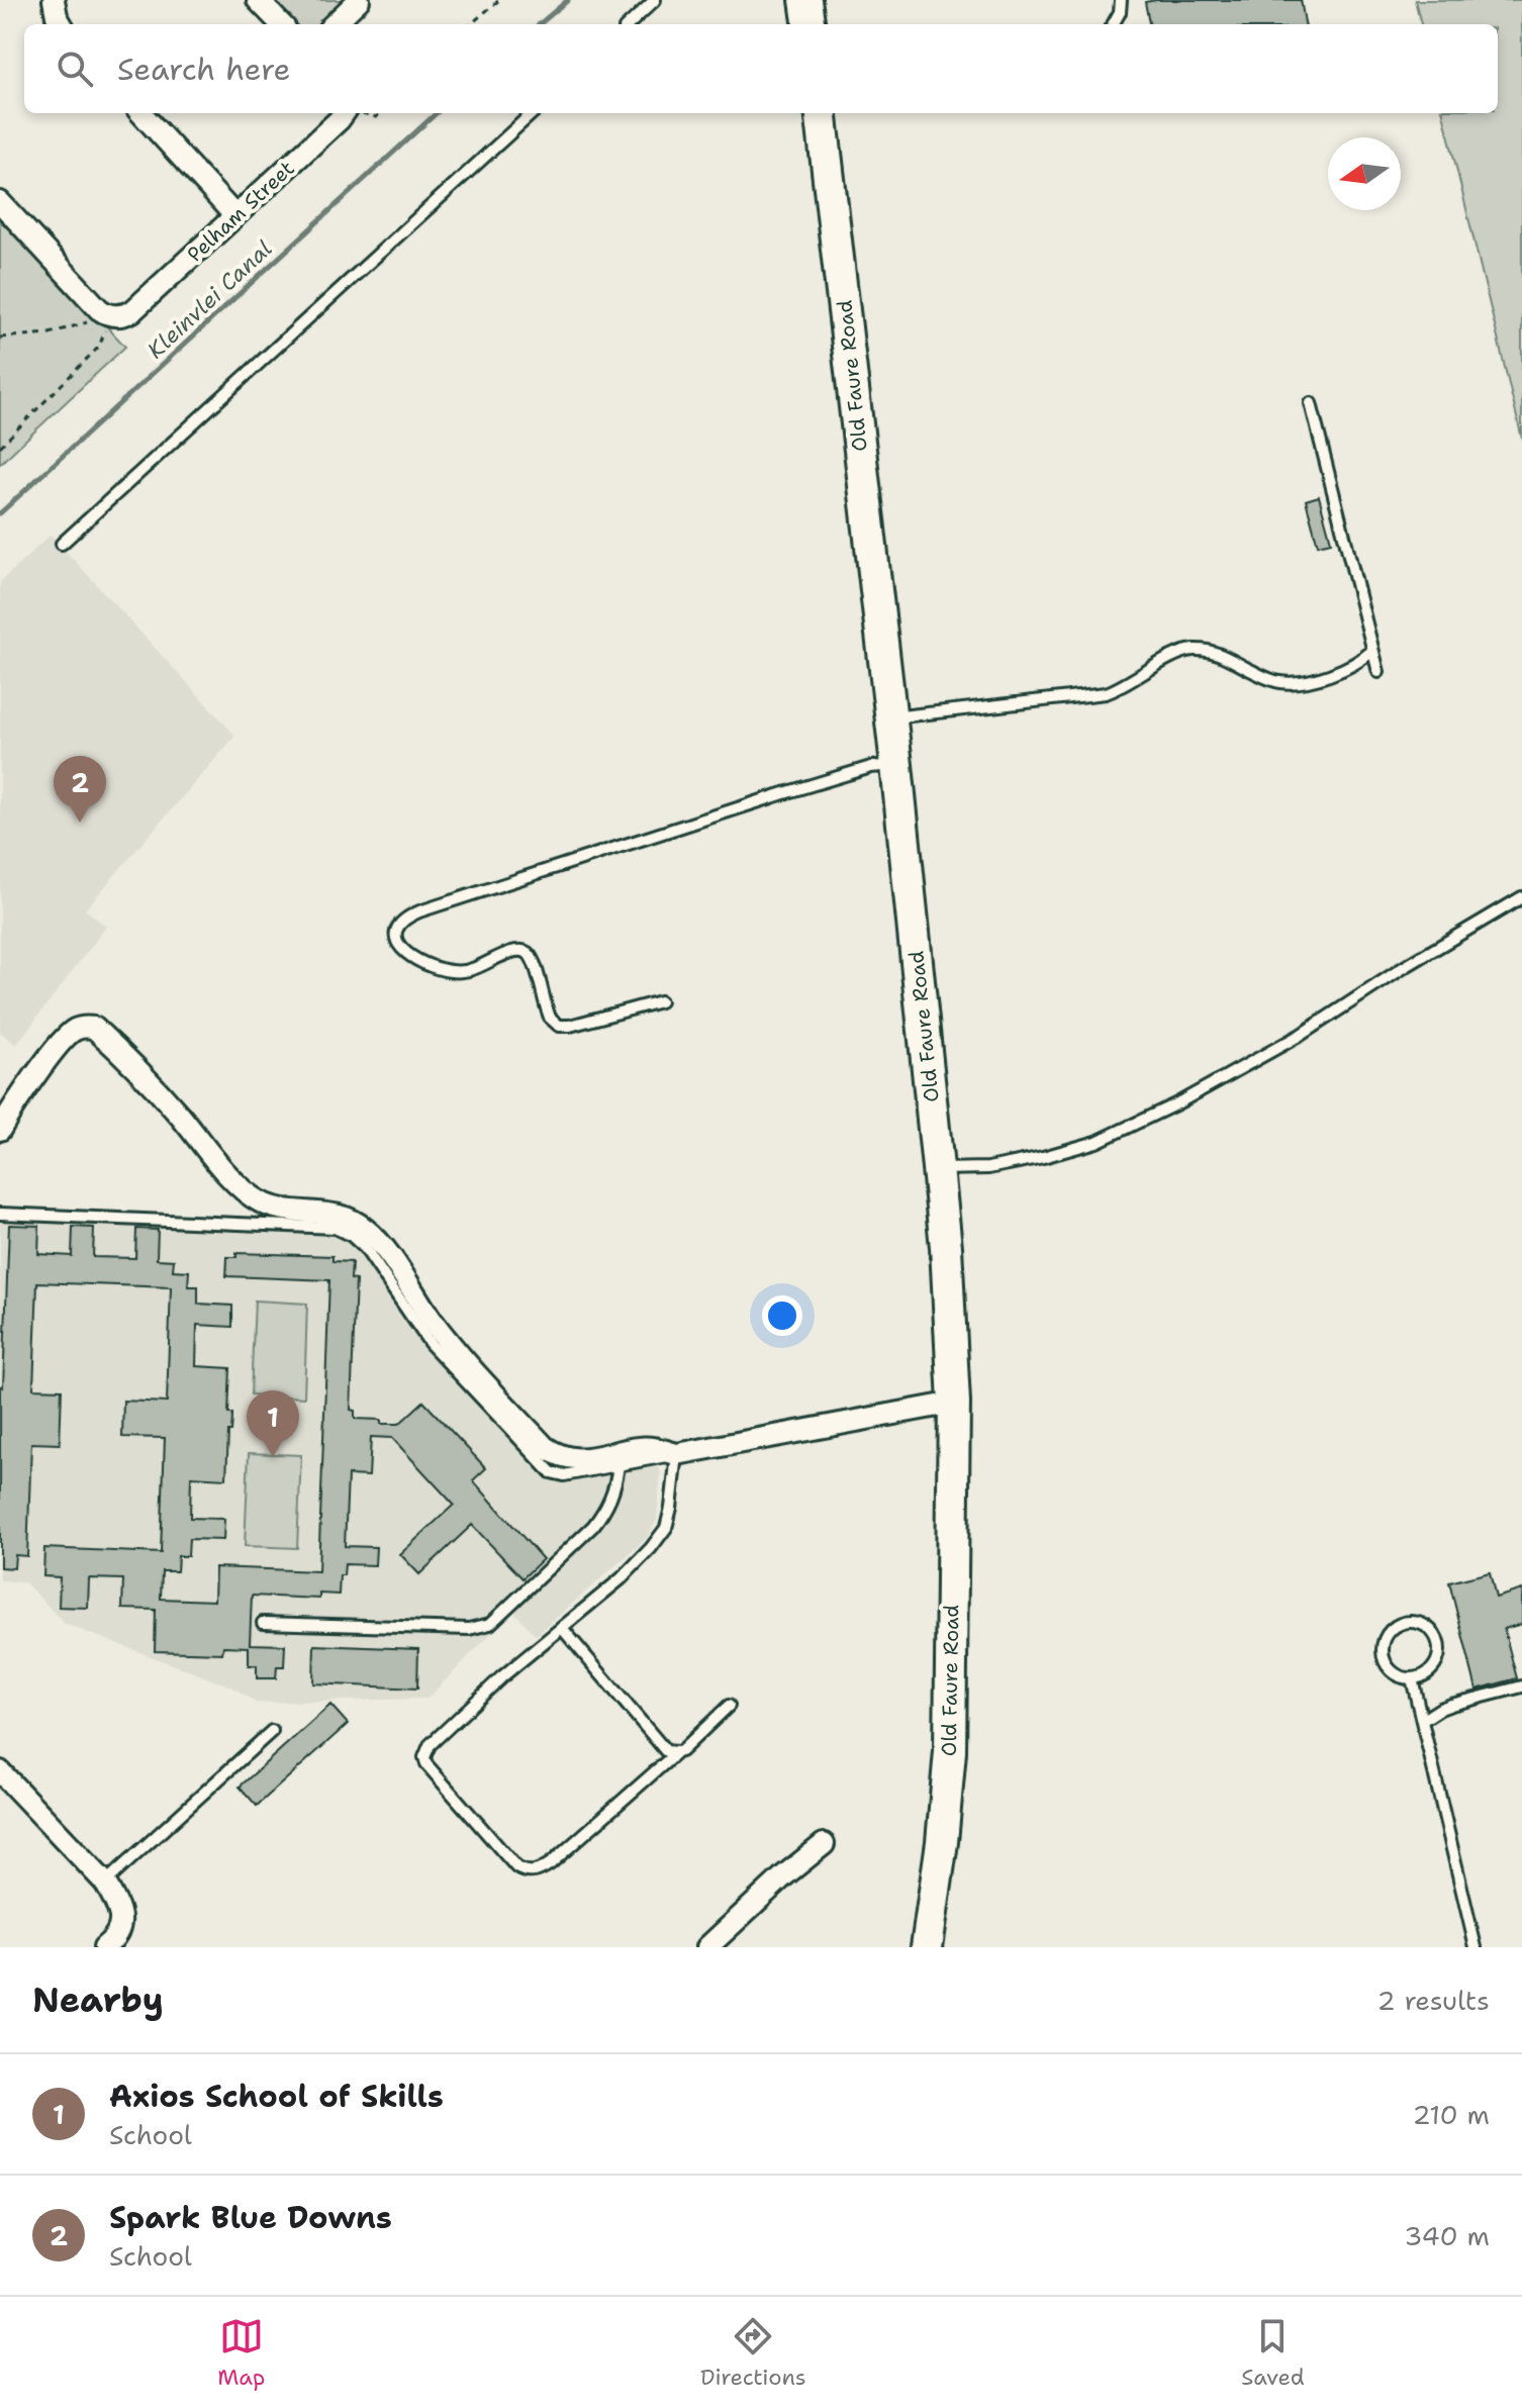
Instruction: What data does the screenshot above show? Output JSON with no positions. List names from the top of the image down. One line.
{"streets":{"main road":["Old Faure Road"],"street":["Pelham Street"]},"water":["Kleinvlei Canal"],"north":"left","page":{"search":"Search here","pins":["2","1"],"heading":["Nearby","2 results"],"list":[{"mark":"1","name":"Axios School of Skills","note":"School","value":"210 m"},{"mark":"2","name":"Spark Blue Downs","note":"School","value":"340 m"}],"nav":["Map","Directions","Saved"]}}
